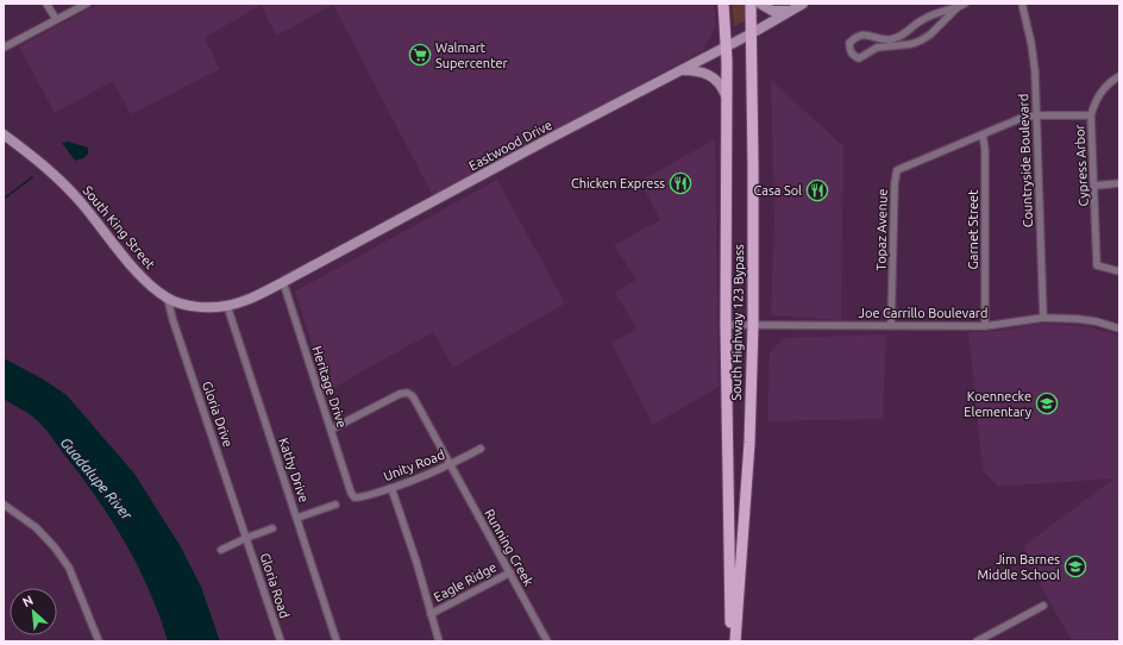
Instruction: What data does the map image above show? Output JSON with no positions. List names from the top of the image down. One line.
{"streets":{"main road":["Eastwood Drive","South King Street","South Highway 123 Bypass"],"street":["Countryside Boulevard","Cypress Arbor","Topaz Avenue","Garnet Street","Joe Carrillo Boulevard","Heritage Drive","Gloria Drive","Unity Road","Kathy Drive","Running Creek","Eagle Ridge","Gloria Road"]},"crossings":[["Eastwood Drive","South King Street"],["Eastwood Drive","South Highway 123 Bypass"],["Eastwood Drive","Heritage Drive"],["Eastwood Drive","Kathy Drive"],["Countryside Boulevard","Topaz Avenue"],["Countryside Boulevard","Joe Carrillo Boulevard"],["Cypress Arbor","Topaz Avenue"],["South King Street","Gloria Drive"],["South King Street","Kathy Drive"],["Topaz Avenue","Garnet Street"],["Topaz Avenue","Joe Carrillo Boulevard"],["Garnet Street","Joe Carrillo Boulevard"],["Joe Carrillo Boulevard","South Highway 123 Bypass"],["Heritage Drive","Unity Road"],["Heritage Drive","Running Creek"],["Gloria Drive","Gloria Road"],["Unity Road","Running Creek"],["Running Creek","Eagle Ridge"]],"water":["Guadalupe River"],"places":{"supermarket":["Walmart Supercenter"],"restaurant":["Chicken Express","Casa Sol"],"school or university":["Koennecke Elementary","Jim Barnes Middle School"]},"north":"top left"}
